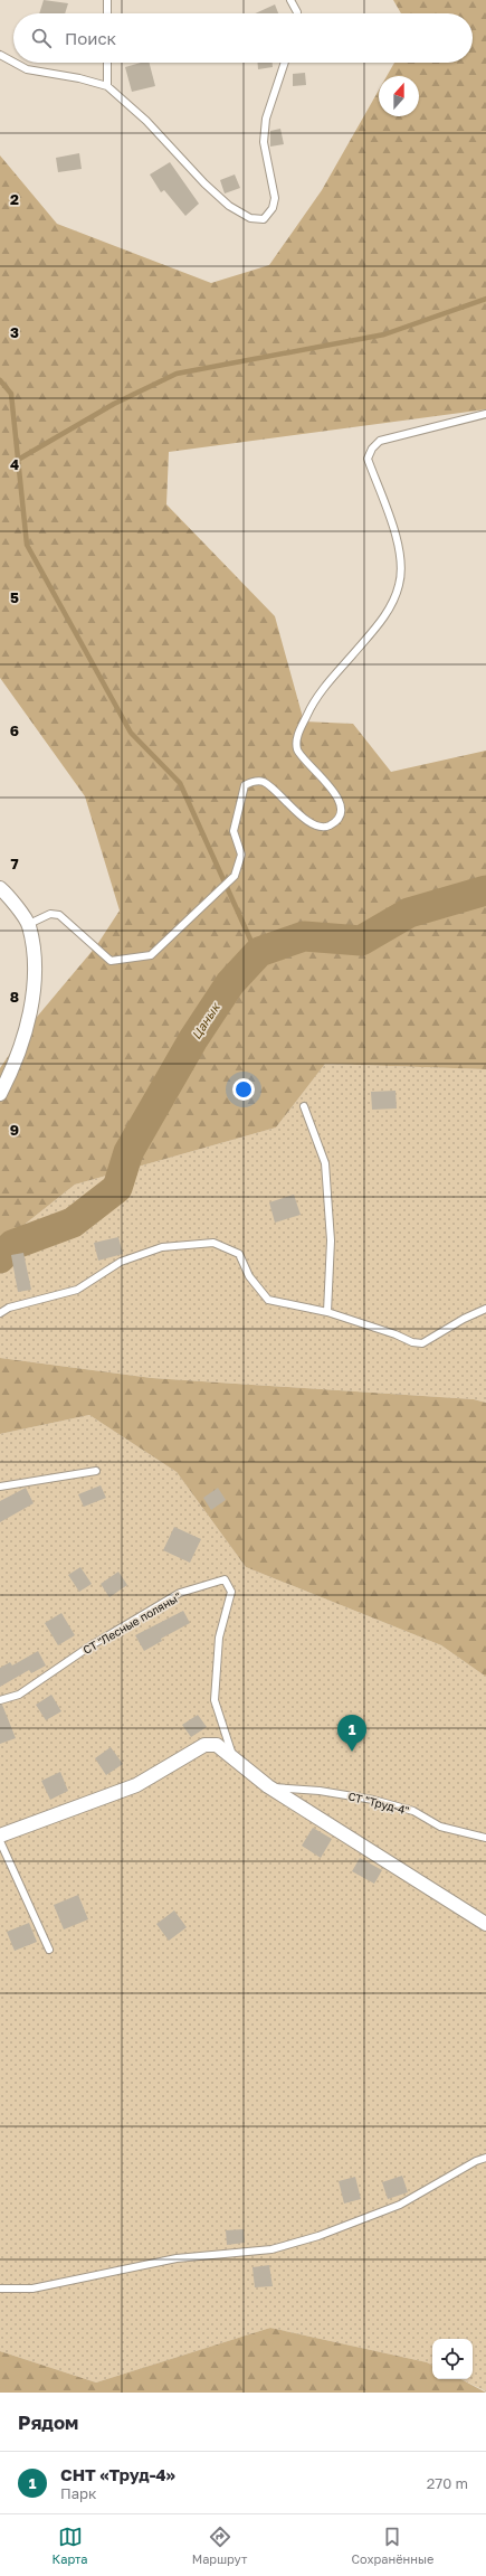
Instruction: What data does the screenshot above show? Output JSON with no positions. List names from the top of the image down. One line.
{"streets":{"lane":["СТ \"Лесные поляны\"","СТ \"Труд-4\""]},"water":["Цанык"],"north":"top","page":{"search":"Поиск","pins":"1","heading":"Рядом","list":[{"mark":"1","name":"СНТ «Труд-4»","note":"Парк","value":"270 m"}],"nav":["Карта","Маршрут","Сохранённые"]},"grid":{"rows":["2","3","4","5","6","7","8","9"]}}
